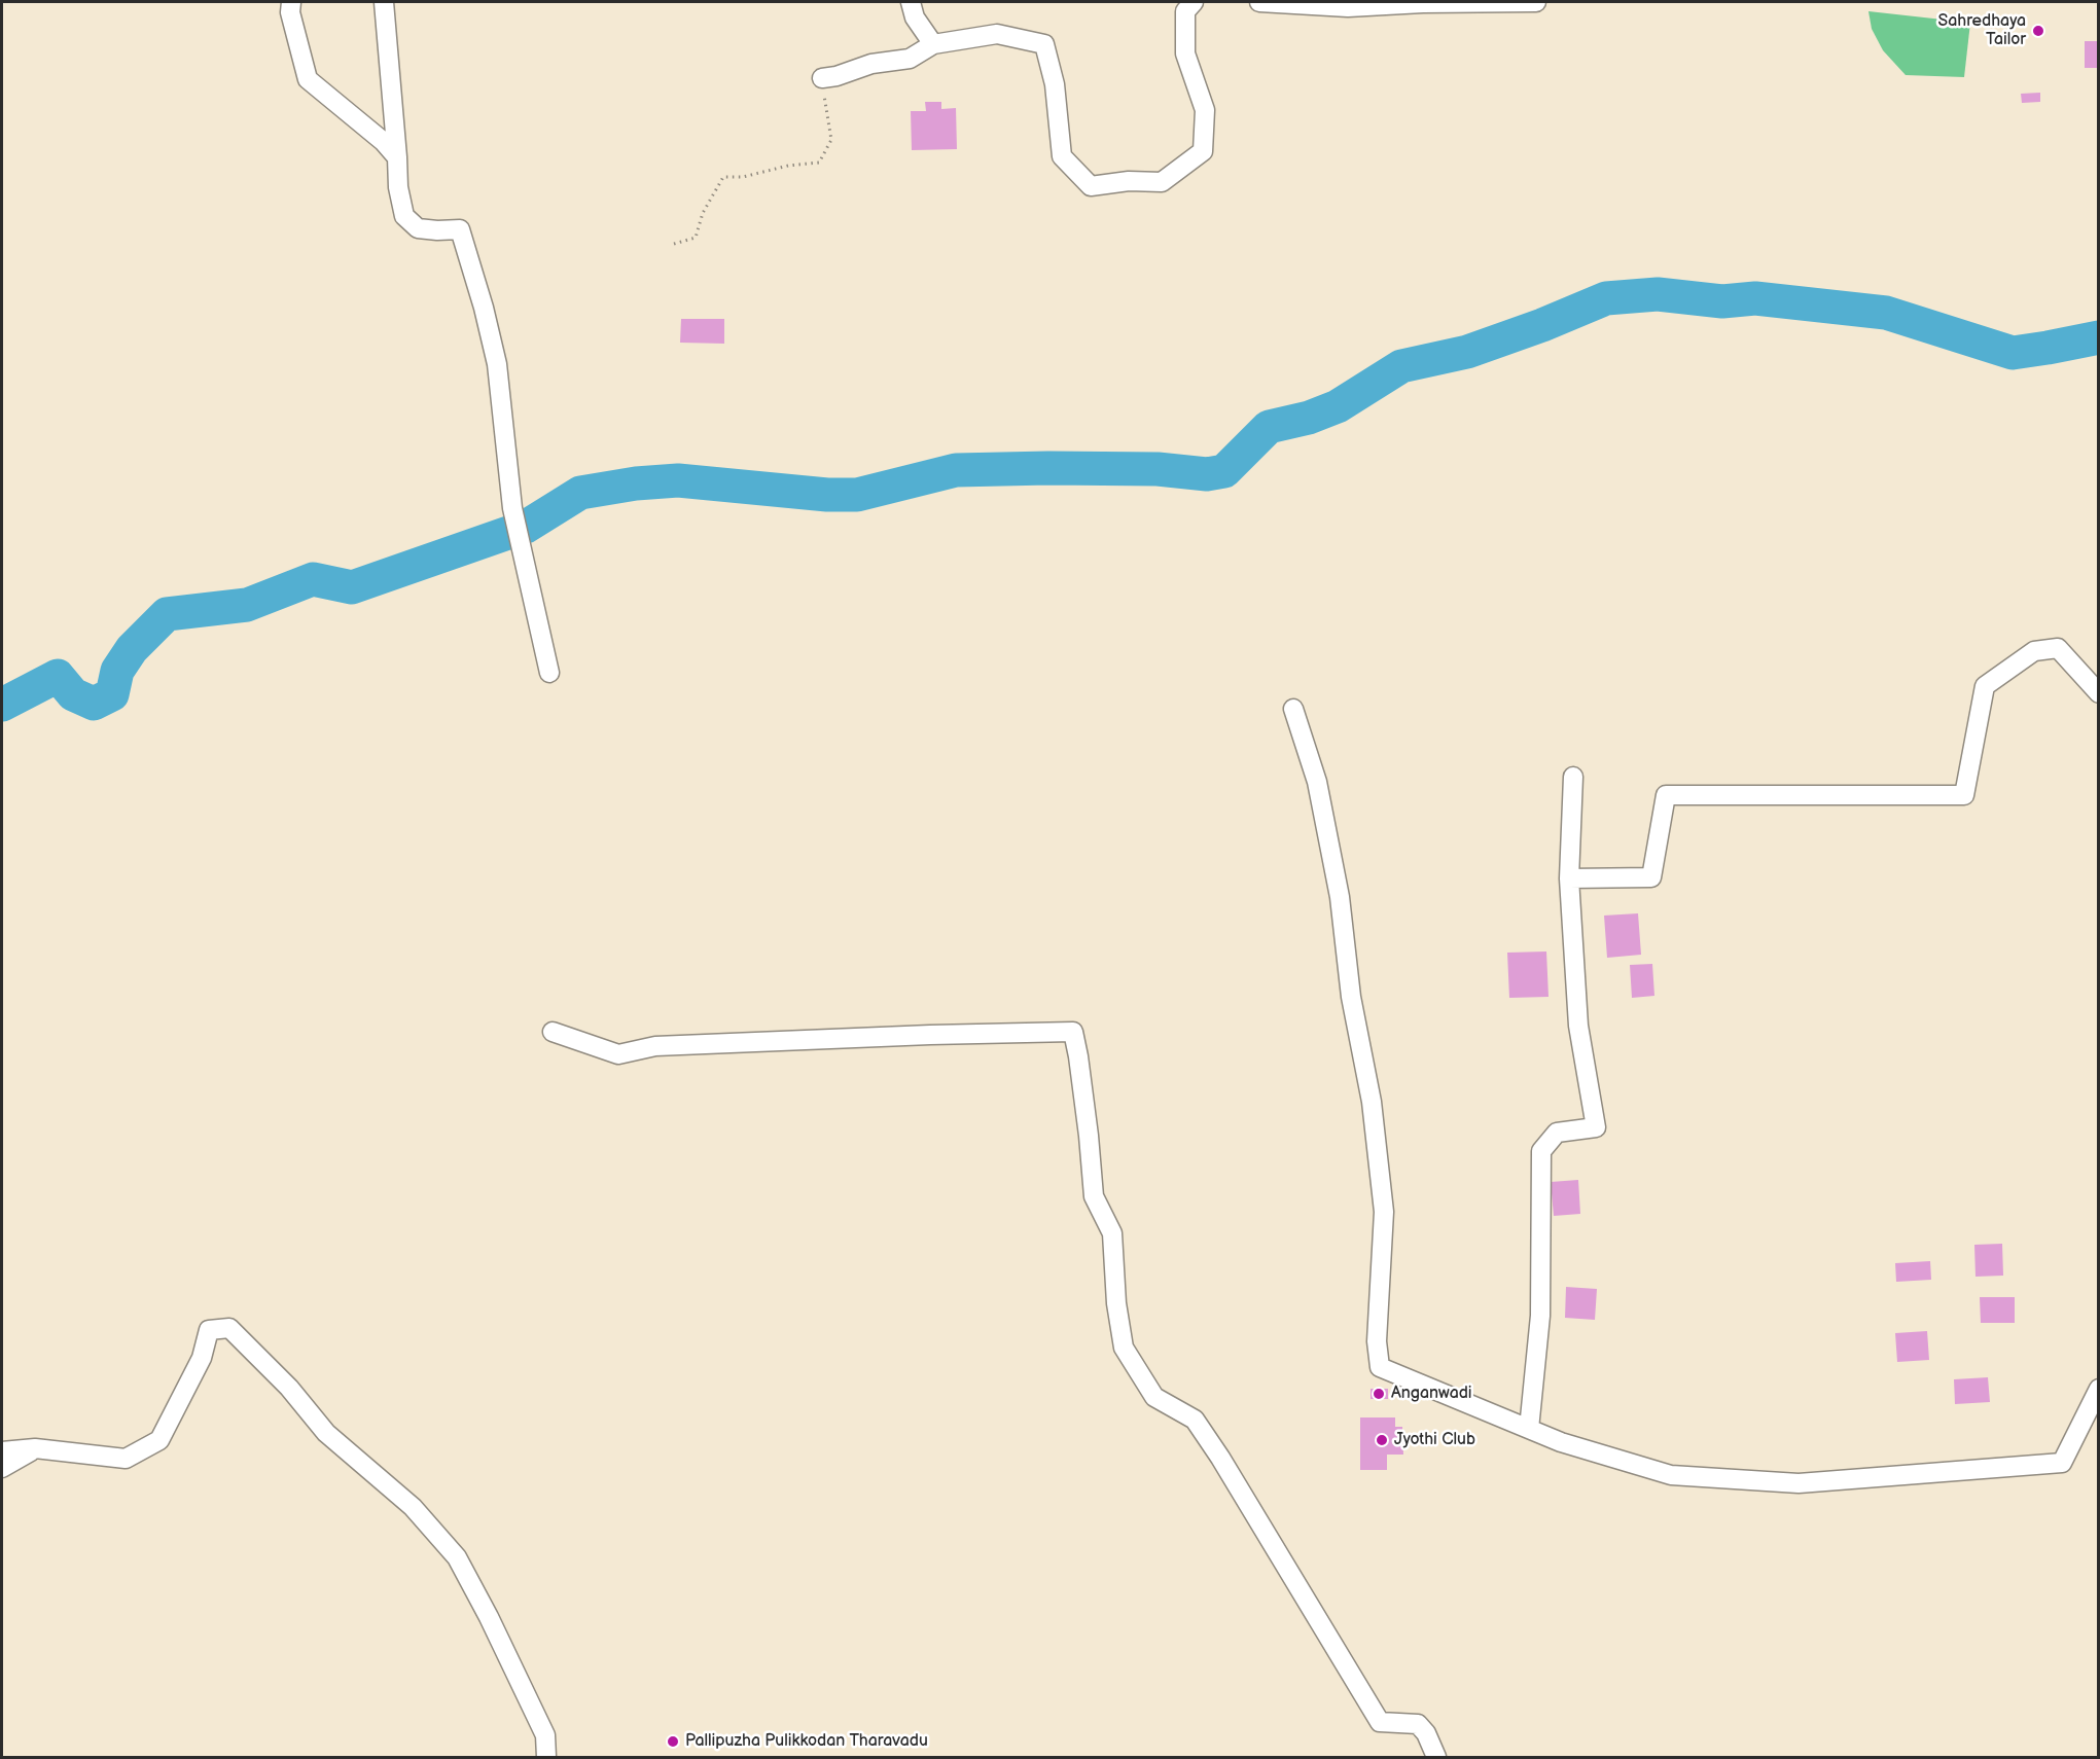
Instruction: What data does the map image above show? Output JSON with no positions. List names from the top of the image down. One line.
{"places":["Sahredhaya Tailor","Anganwadi","Jyothi Club","Pallipuzha Pulikkodan Tharavadu"]}
